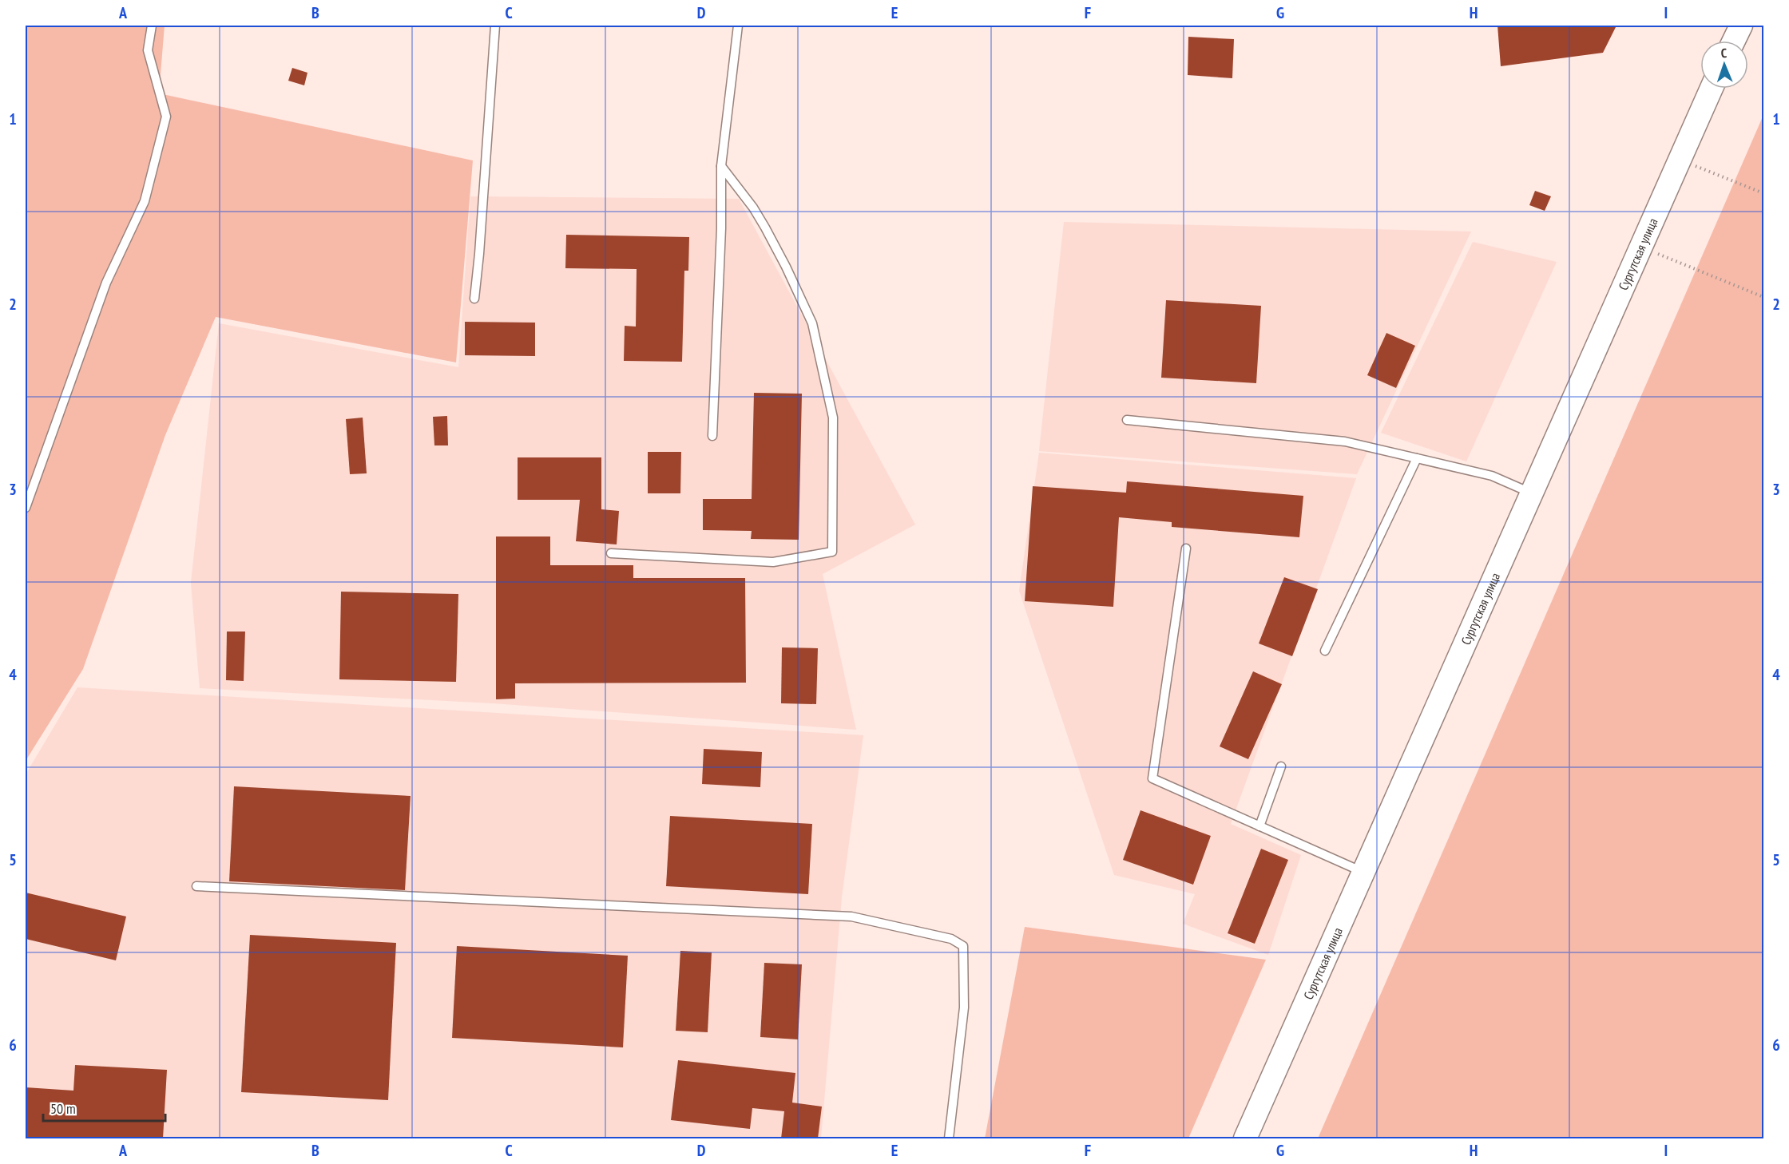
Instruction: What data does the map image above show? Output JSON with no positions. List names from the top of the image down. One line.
{"streets":{"street":["Сургутская улица"]},"scale_bar":"50 m","north":"top","grid":{"columns":["A","B","C","D","E","F","G","H","I"],"rows":["1","2","3","4","5","6"]}}
